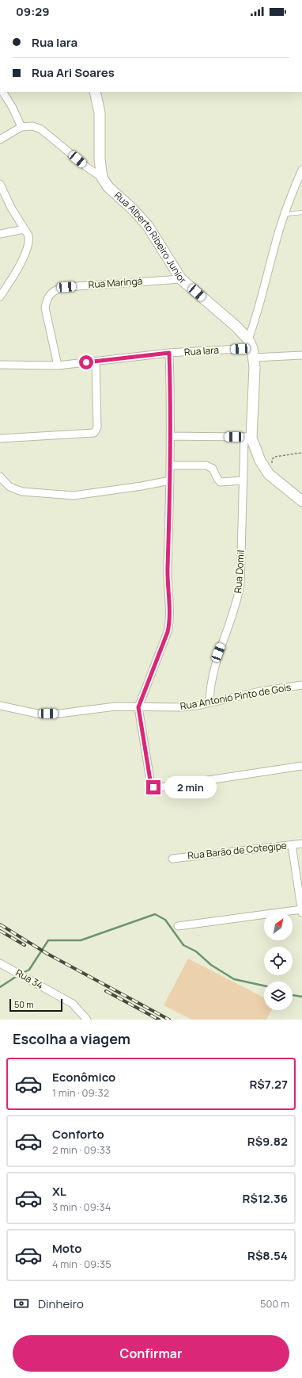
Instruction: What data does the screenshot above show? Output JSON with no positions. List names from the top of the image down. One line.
{"streets":{"main road":["Rua Alberto Ribeiro Junior"],"street":["Rua Maringá","Rua Iara","Rua Domil","Rua Antonio Pinto de Gois","Rua Barão de Cotegipe","Rua 34"]},"crossings":[["Rua Alberto Ribeiro Junior","Rua Maringá"],["Rua Alberto Ribeiro Junior","Rua Iara"],["Rua Maringá","Rua Iara"],["Rua Domil","Rua Antonio Pinto de Gois"]],"scale_bar":"50 m","north":"top right","page":{"status":"09:29","banner":["Rua Iara","Rua Ari Soares"],"bubble":"2 min","scale":"50 m","heading":"Escolha a viagem","list":[{"name":"Econômico","note":"1 min · 09:32","value":"R$7.27"},{"name":"Conforto","note":"2 min · 09:33","value":"R$9.82"},{"name":"XL","note":"3 min · 09:34","value":"R$12.36"},{"name":"Moto","note":"4 min · 09:35","value":"R$8.54"}],"pay":["Dinheiro","500 m"],"buttons":"Confirmar"}}
